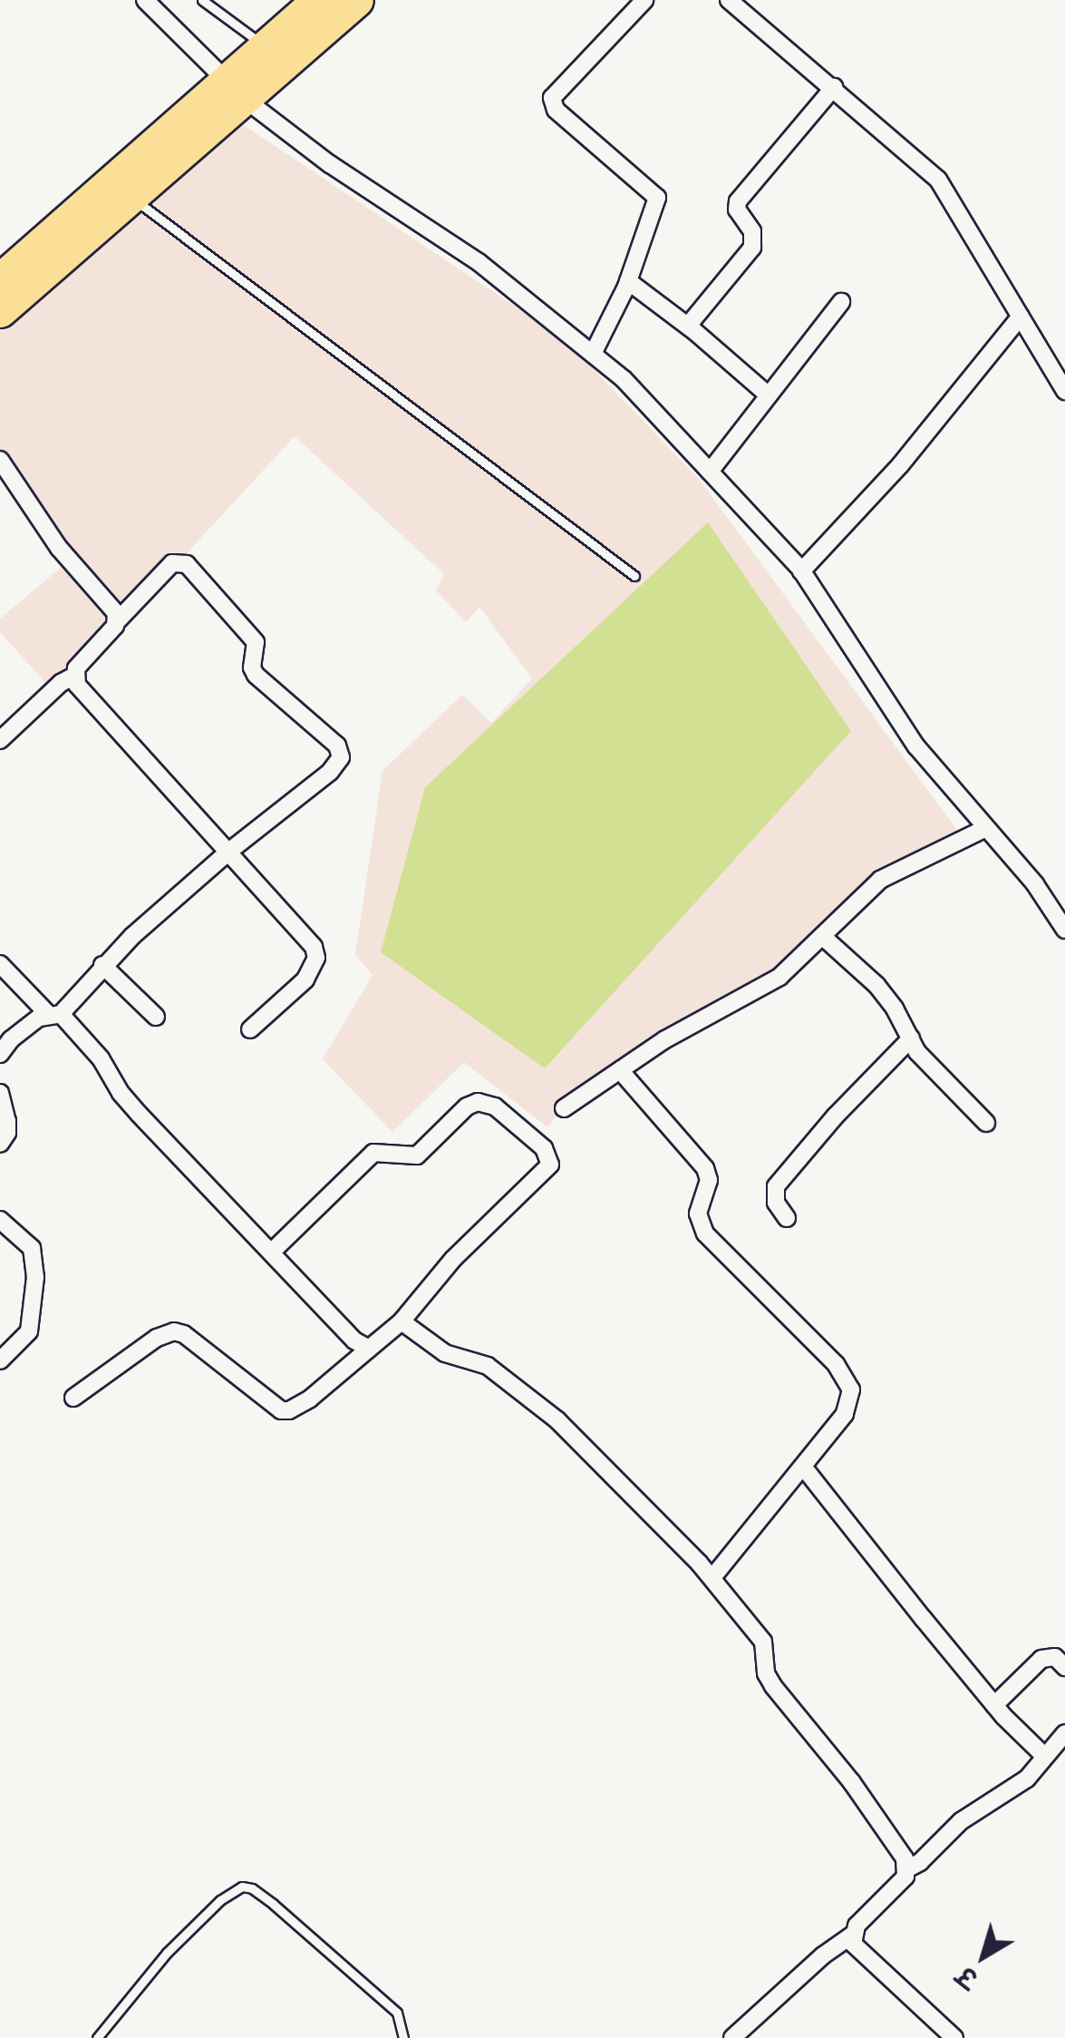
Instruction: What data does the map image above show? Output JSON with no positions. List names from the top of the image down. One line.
{"north":"bottom left"}
